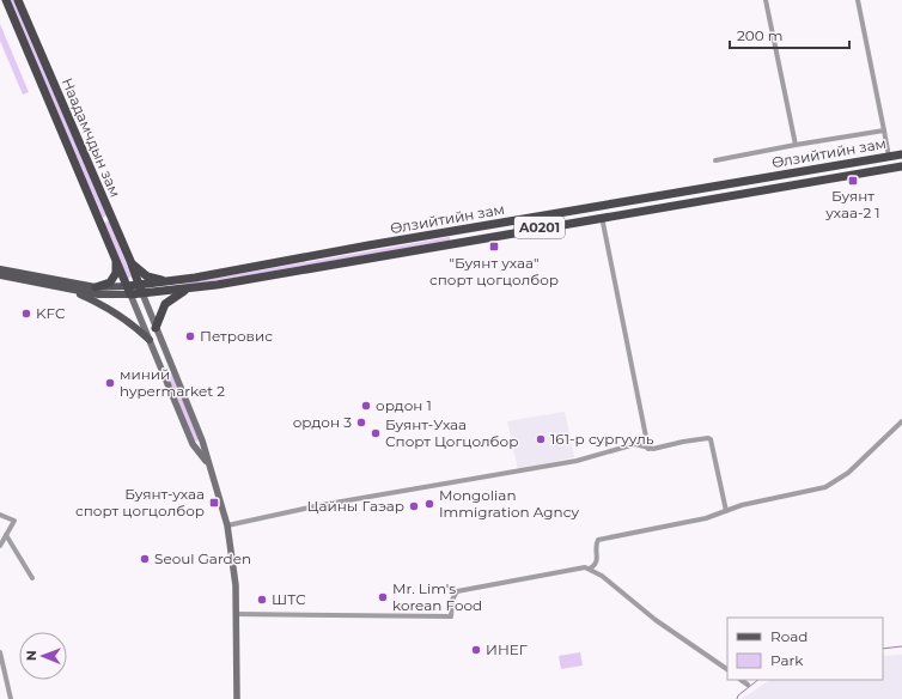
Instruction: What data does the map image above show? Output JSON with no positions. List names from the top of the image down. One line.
{"streets":{"highway":["Наадамчдын зам","Өлзийтийн зам","A0201"]},"crossings":[["Наадамчдын зам","Өлзийтийн зам"]],"places":{"transit":["Буянт ухаа-2 1","\"Буянт ухаа\" спорт цогцолбор","Буянт-ухаа спорт цогцолбор"],"other":["KFC","Петровис","миний hypermarket 2","ордон 1","ордон 3","Буянт-Ухаа Спорт Цогцолбор","161-р сургууль","Mongolian Immigration Agncy","Цайны Гаэар","Seoul Garden","Mr. Lim's korean Food","ШТС","ИНЕГ"]},"legend":["Road","Park"],"scale_bar":"200 m","north":"left"}
